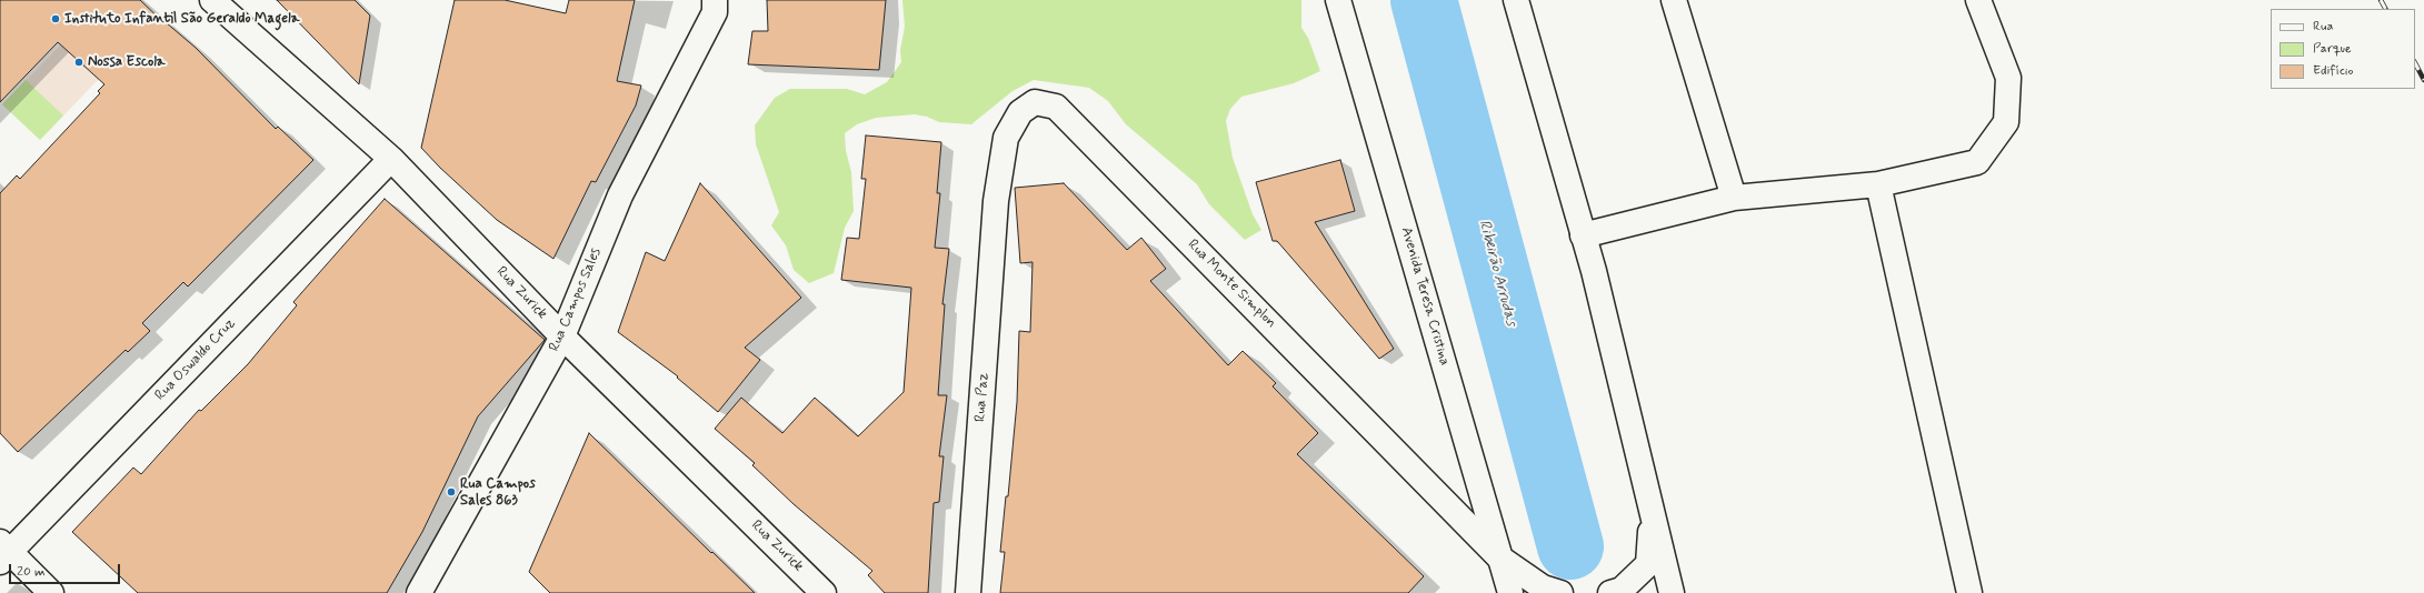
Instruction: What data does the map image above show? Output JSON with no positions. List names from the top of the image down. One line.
{"streets":{"street":["Rua Monte Simplon","Rua Zurick","Avenida Teresa Cristina","Rua Campos Sales","Rua Oswaldo Cruz","Rua Paz"]},"crossings":[["Rua Monte Simplon","Avenida Teresa Cristina"],["Rua Monte Simplon","Rua Paz"],["Rua Zurick","Rua Campos Sales"],["Rua Zurick","Rua Oswaldo Cruz"]],"water":["Ribeirão Arrudas"],"places":["Instituto Infantil São Geraldo Magela","Nossa Escola","Rua Campos Sales 863"],"legend":["Rua","Parque","Edifício"],"scale_bar":"20 m"}
